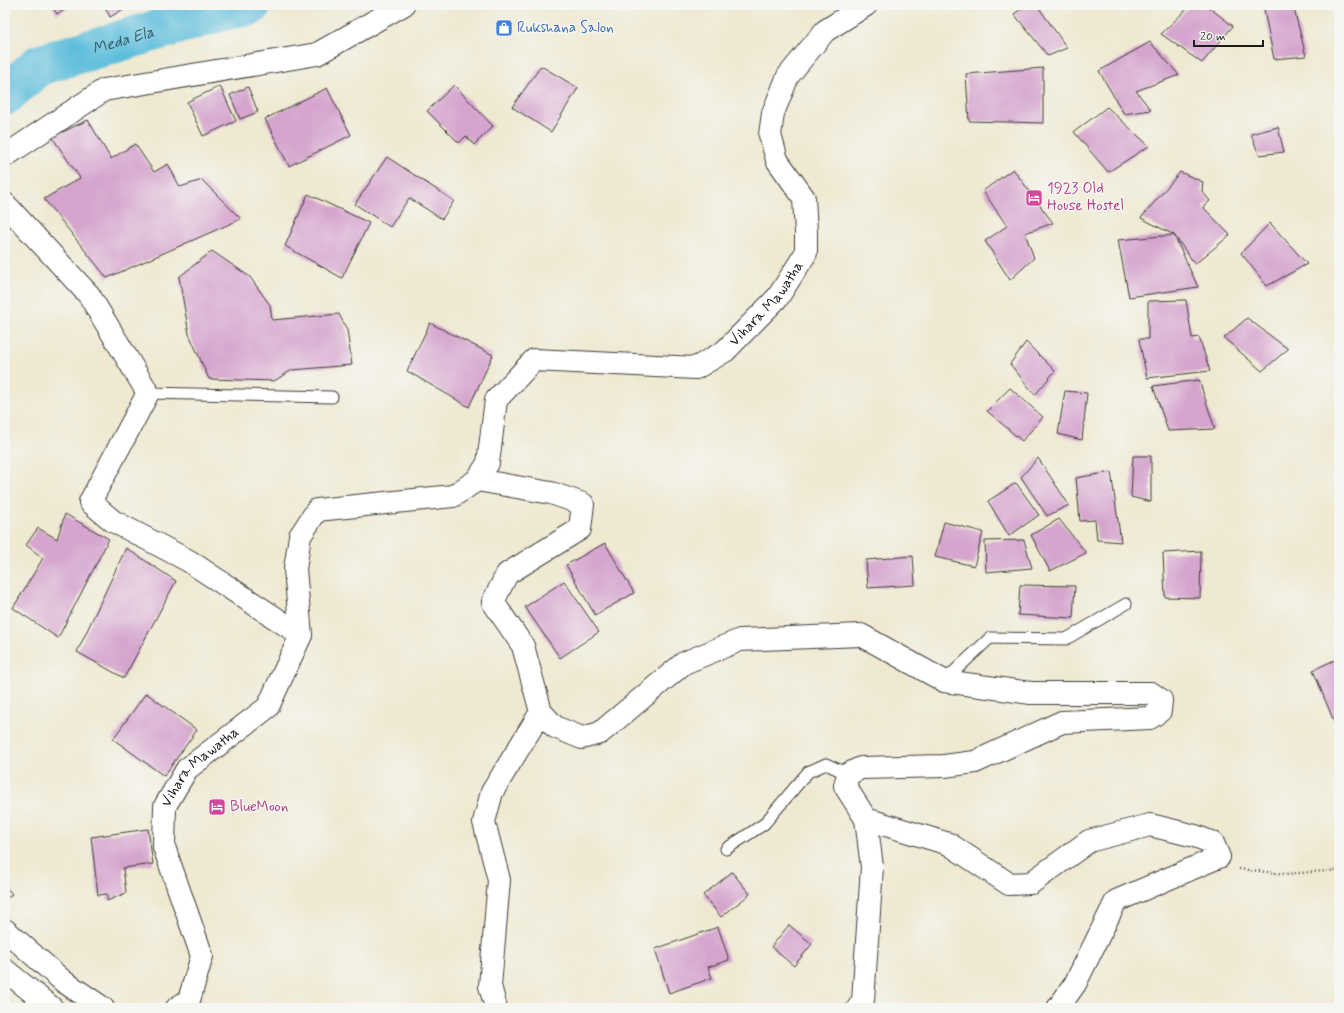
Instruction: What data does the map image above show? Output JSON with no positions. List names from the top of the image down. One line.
{"streets":{"street":["Vihara Mawatha"]},"water":["Meda Ela"],"places":{"shop":["Rukshana Salon"],"hotel":["1923 Old House Hostel","BlueMoon"]},"scale_bar":"20 m"}
